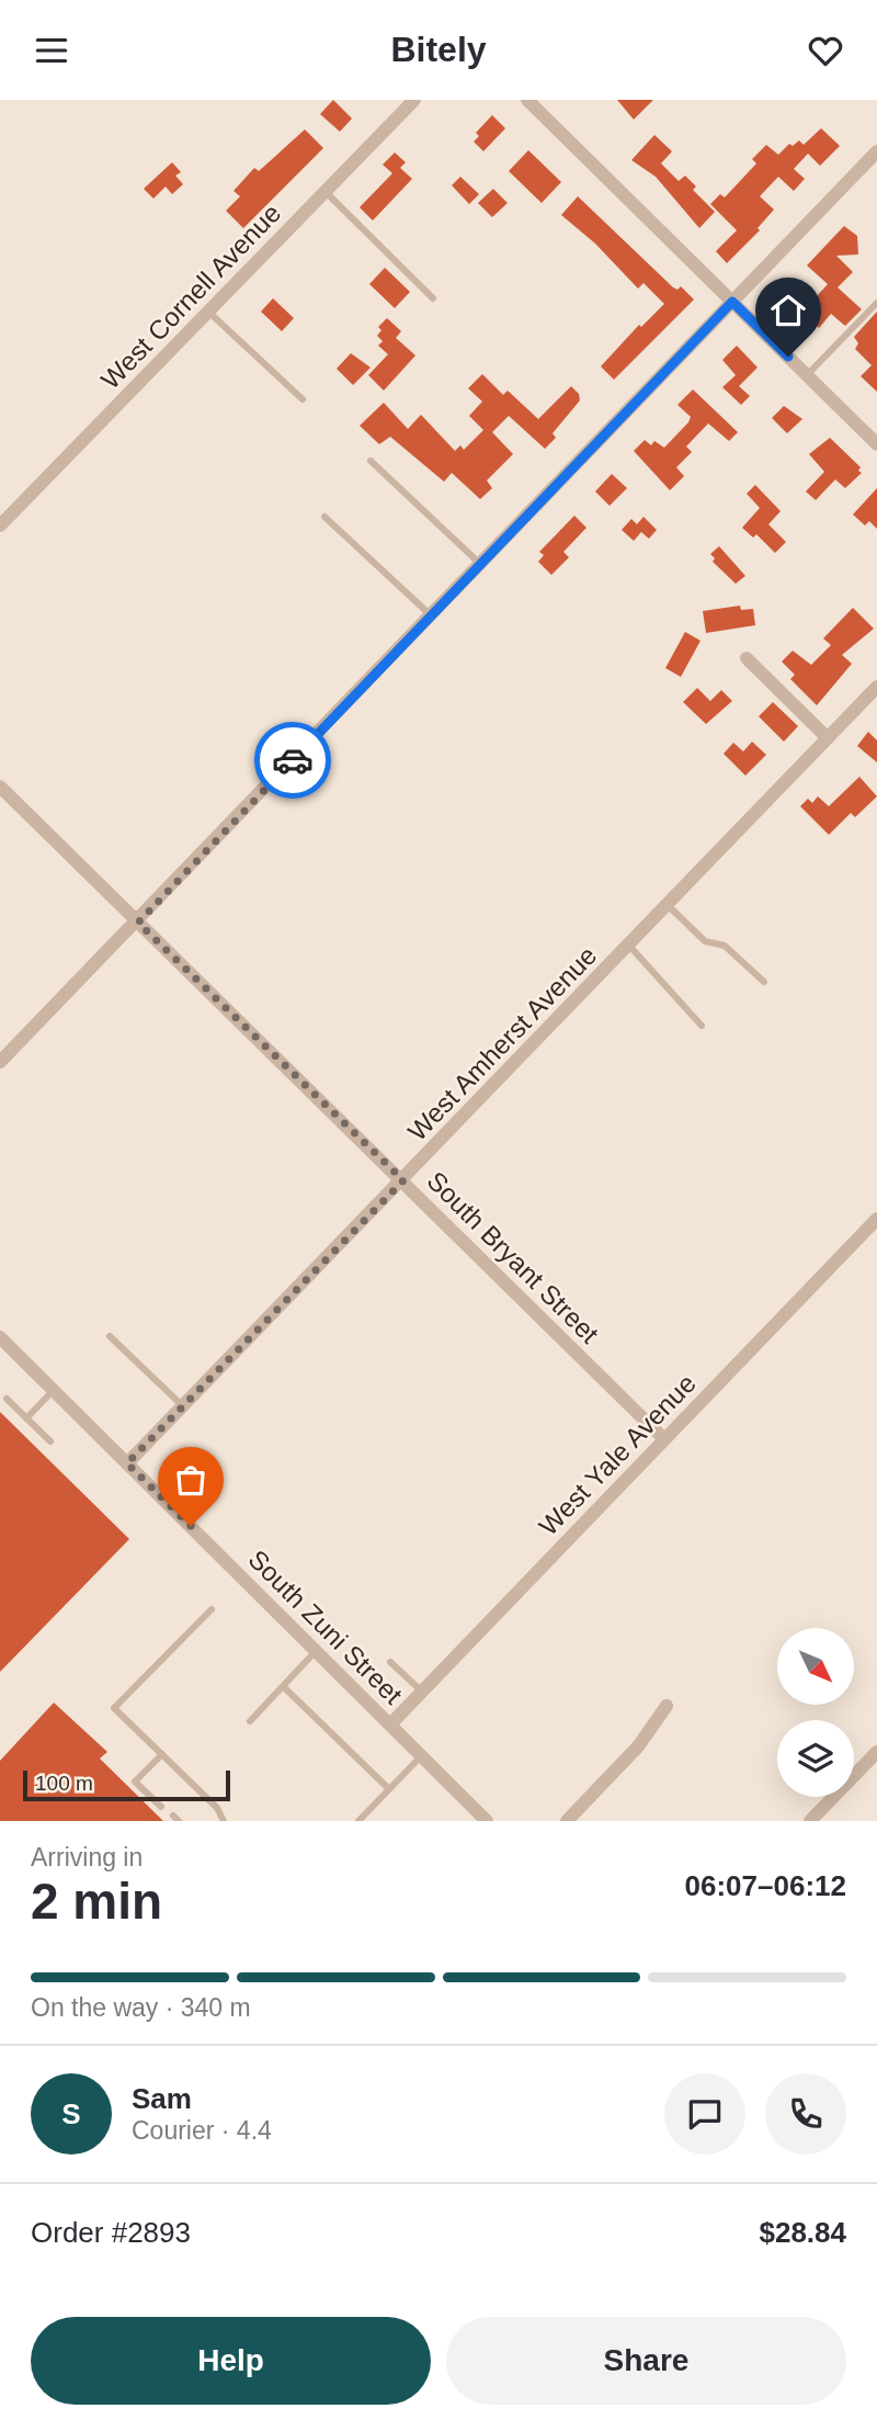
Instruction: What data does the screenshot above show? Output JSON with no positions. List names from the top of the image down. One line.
{"streets":{"street":["West Cornell Avenue","West Amherst Avenue","South Bryant Street","West Yale Avenue","South Zuni Street"]},"crossings":[["West Amherst Avenue","South Bryant Street"],["West Amherst Avenue","South Zuni Street"],["South Bryant Street","West Yale Avenue"],["West Yale Avenue","South Zuni Street"]],"scale_bar":"100 m","north":"bottom right","page":{"header":"Bitely","scale":"100 m","heading":["2 min","Arriving in","06:07–06:12"],"panel":["Sam","Courier · 4.4","Order #2893","$28.84"],"bar":"On the way · 340 m","round":"S","buttons":["Help","Share"]}}
